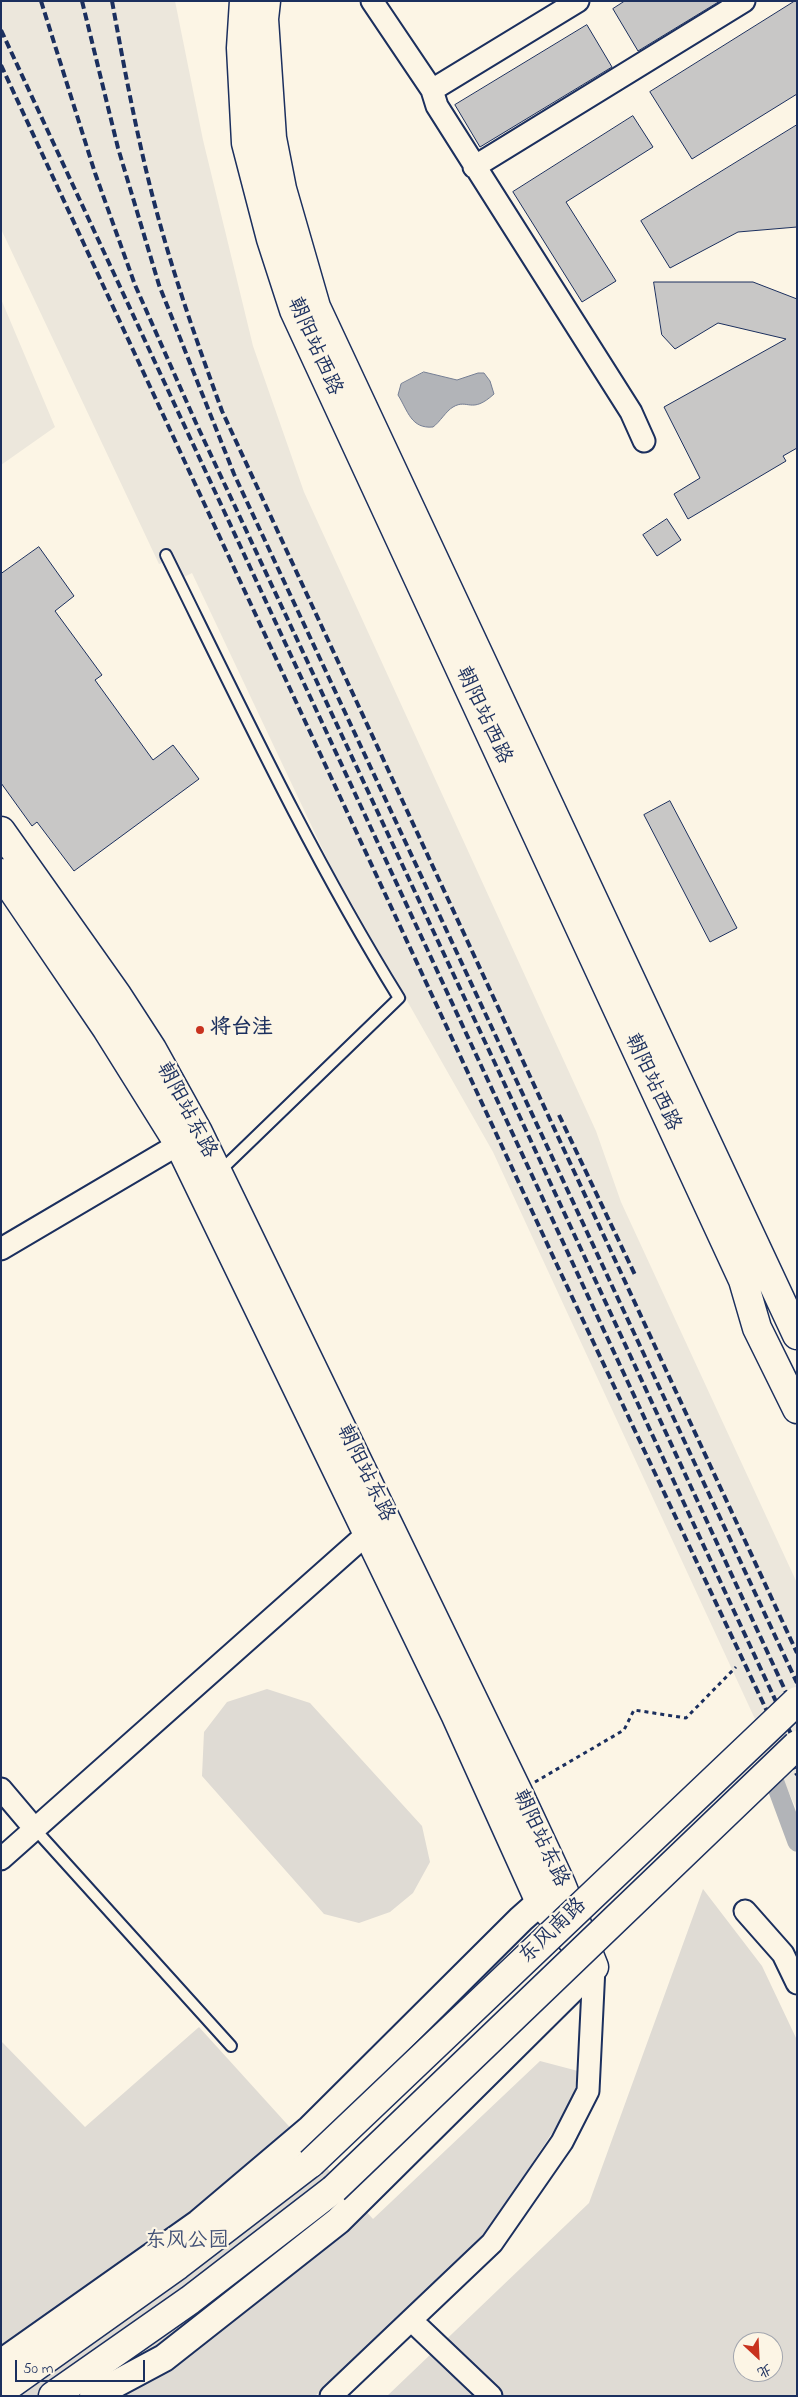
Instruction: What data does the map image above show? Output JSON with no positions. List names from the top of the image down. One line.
{"streets":{"main road":["朝阳站西路","朝阳站东路","东风南路"]},"parks":["东风公园"],"places":["将台洼"],"scale_bar":"50 m","north":"bottom right"}
